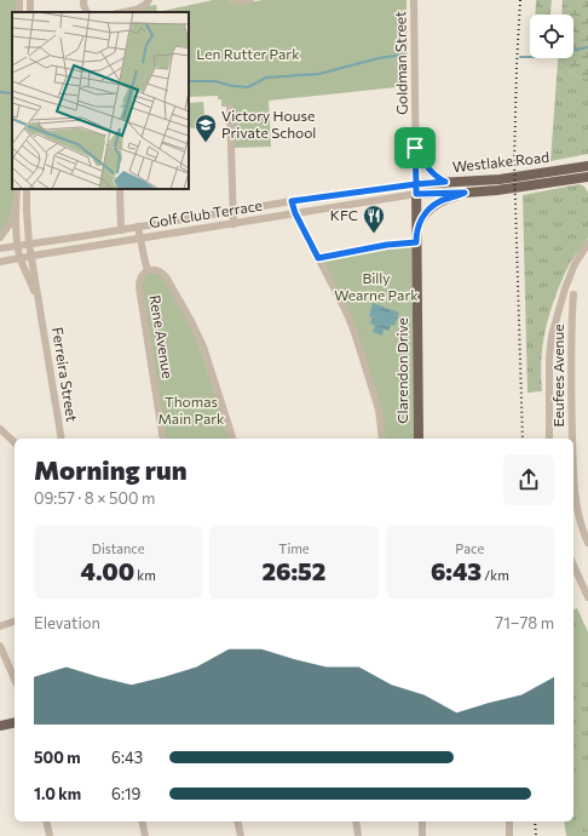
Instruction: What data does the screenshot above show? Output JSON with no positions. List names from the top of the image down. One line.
{"streets":{"main road":["Westlake Road","Clarendon Drive"],"street":["Goldman Street","Golf Club Terrace","Rene Avenue","Ferreira Street","Eeufees Avenue"]},"crossings":[["Goldman Street","Westlake Road"],["Goldman Street","Golf Club Terrace"],["Goldman Street","Clarendon Drive"],["Westlake Road","Golf Club Terrace"],["Westlake Road","Clarendon Drive"],["Golf Club Terrace","Clarendon Drive"],["Golf Club Terrace","Ferreira Street"]],"parks":["Len Rutter Park","Billy Wearne Park","Thomas Main Park"],"places":{"school or university":["Victory House Private School"],"restaurant":["KFC"]},"page":{"heading":["Morning run","09:57 · 8 × 500 m"],"stats":[["Distance","4.00 km"],["Time","26:52"],["Pace","6:43 /km"]],"chart":["Elevation","71–78 m"],"list":[{"name":"500 m","note":"6:43"},{"name":"1.0 km","note":"6:19"}]}}
